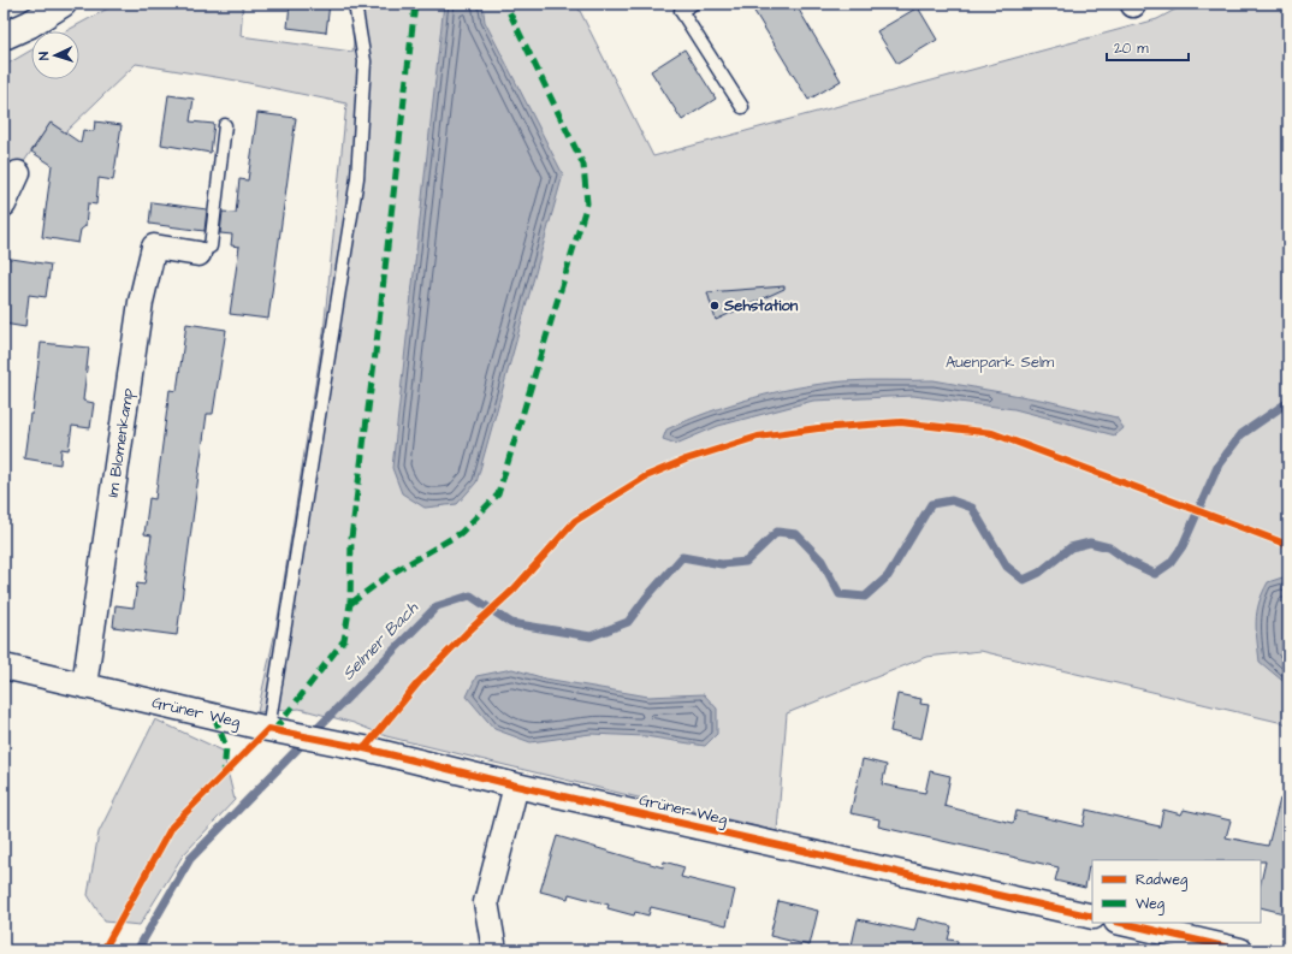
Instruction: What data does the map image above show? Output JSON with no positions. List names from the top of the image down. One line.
{"streets":{"street":["Im Blomenkamp","Grüner Weg"]},"crossings":[["Im Blomenkamp","Grüner Weg"]],"water":["Selmer Bach"],"parks":["Auenpark Selm"],"places":["Sehstation"],"legend":["Radweg","Weg"],"scale_bar":"20 m","north":"left"}
